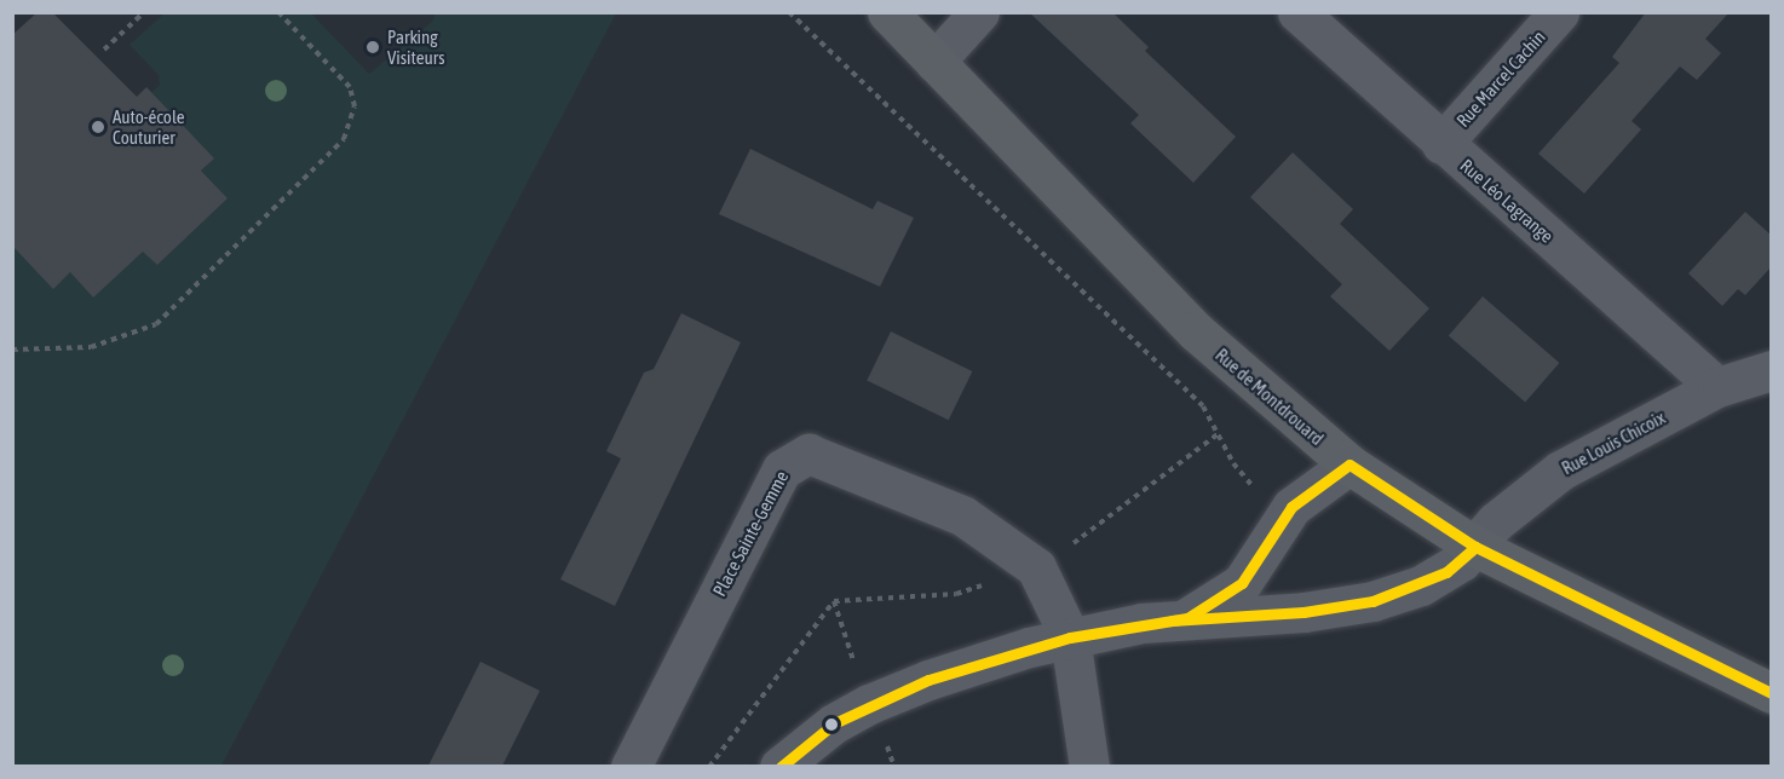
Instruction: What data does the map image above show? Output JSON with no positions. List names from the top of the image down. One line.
{"streets":{"main road":["Rue de Montdrouard"],"street":["Rue Marcel Cachin","Rue Léo Lagrange","Rue Louis Chicoix","Place Sainte-Gemme"]},"crossings":[["Rue Marcel Cachin","Rue Léo Lagrange"],["Rue Léo Lagrange","Rue Louis Chicoix"],["Rue de Montdrouard","Rue Louis Chicoix"],["Rue Louis Chicoix","Place Sainte-Gemme"]],"places":["Parking Visiteurs","Auto-école Couturier"]}
